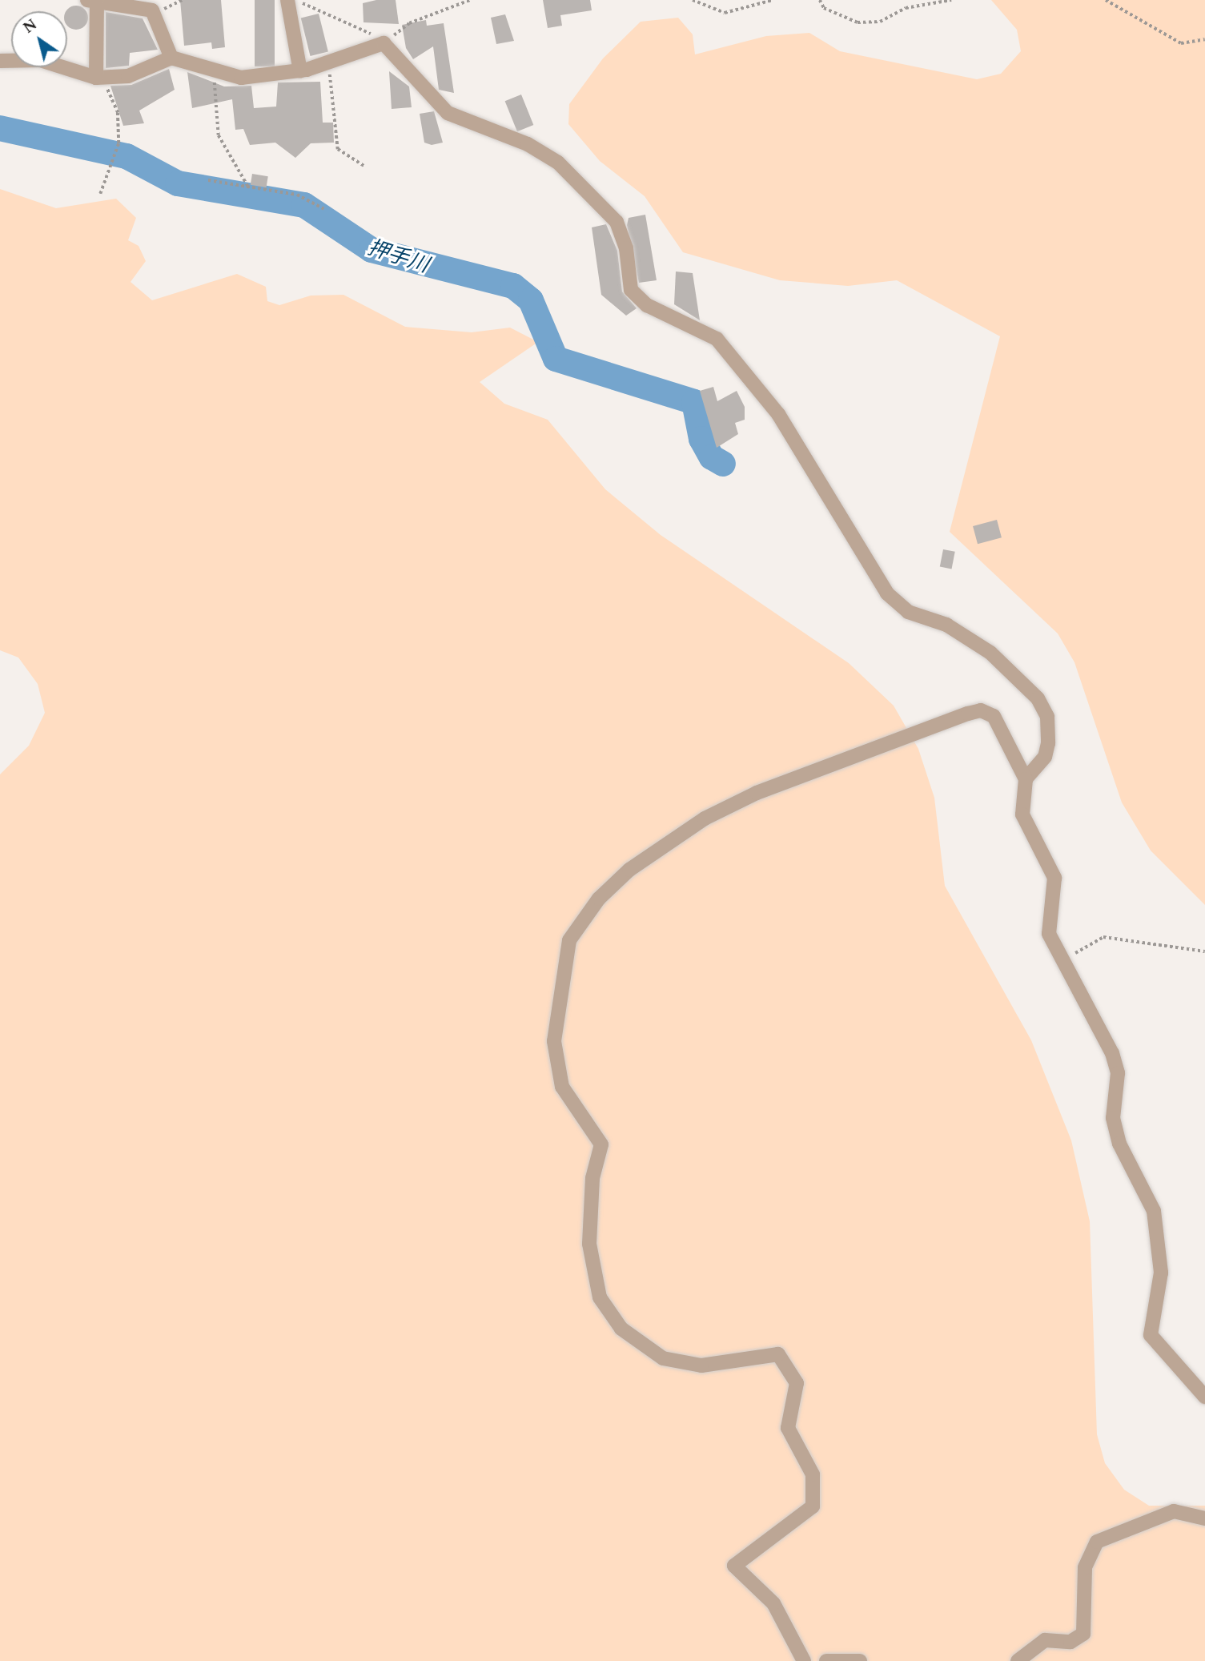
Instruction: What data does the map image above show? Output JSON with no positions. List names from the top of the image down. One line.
{"water":["押手川"],"north":"top left"}
